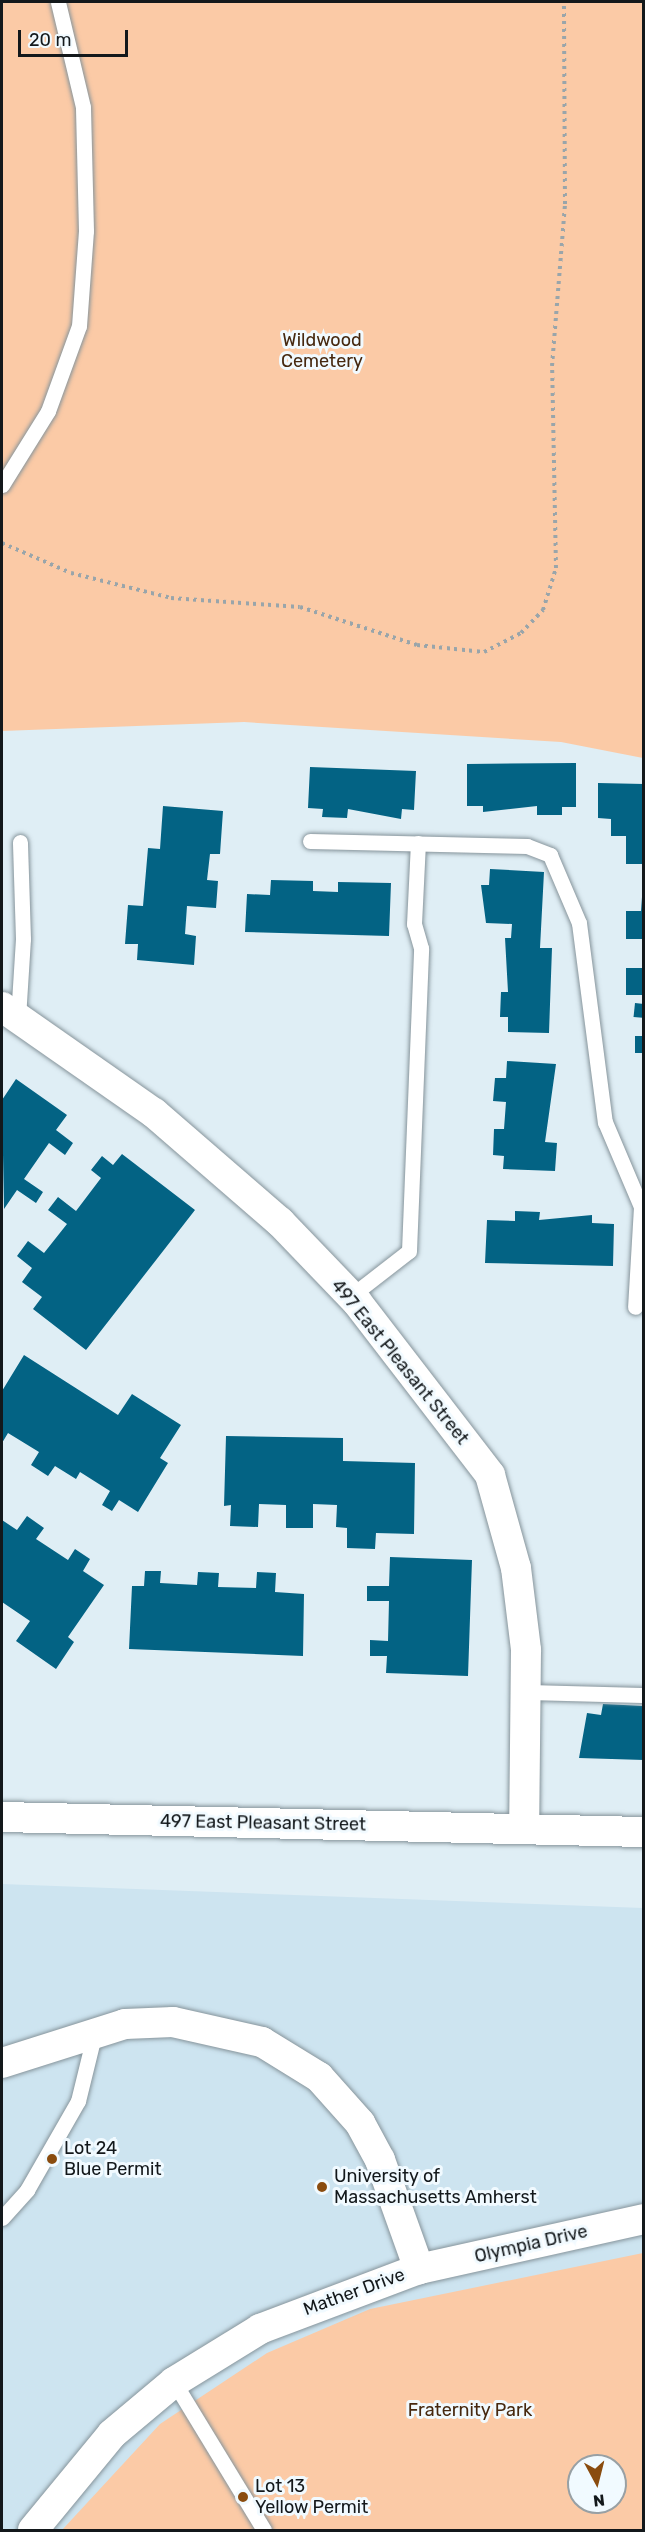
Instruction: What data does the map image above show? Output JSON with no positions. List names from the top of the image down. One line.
{"streets":{"street":["497 East Pleasant Street","Olympia Drive","Mather Drive"]},"crossings":[["Olympia Drive","Mather Drive"]],"parks":["Wildwood Cemetery","Fraternity Park"],"places":["Lot 24 Blue Permit","University of Massachusetts Amherst","Lot 13 Yellow Permit"],"scale_bar":"20 m","north":"bottom"}
